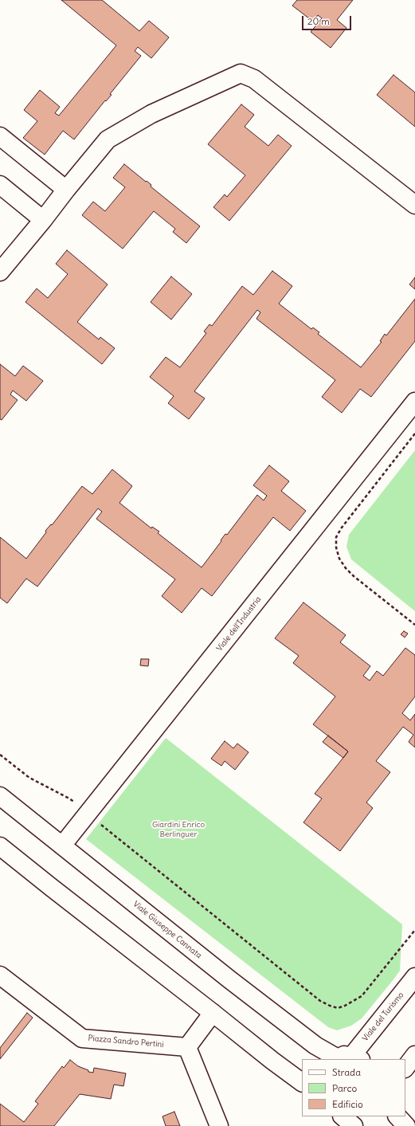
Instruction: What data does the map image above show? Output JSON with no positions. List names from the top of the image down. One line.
{"streets":{"street":["Viale dell'Industria","Viale Giuseppe Cannata","Viale del Turismo","Piazza Sandro Pertini"]},"crossings":[["Viale dell'Industria","Viale Giuseppe Cannata"],["Viale Giuseppe Cannata","Viale del Turismo"]],"parks":["Giardini Enrico Berlinguer"],"legend":["Strada","Parco","Edificio"],"scale_bar":"20 m"}
